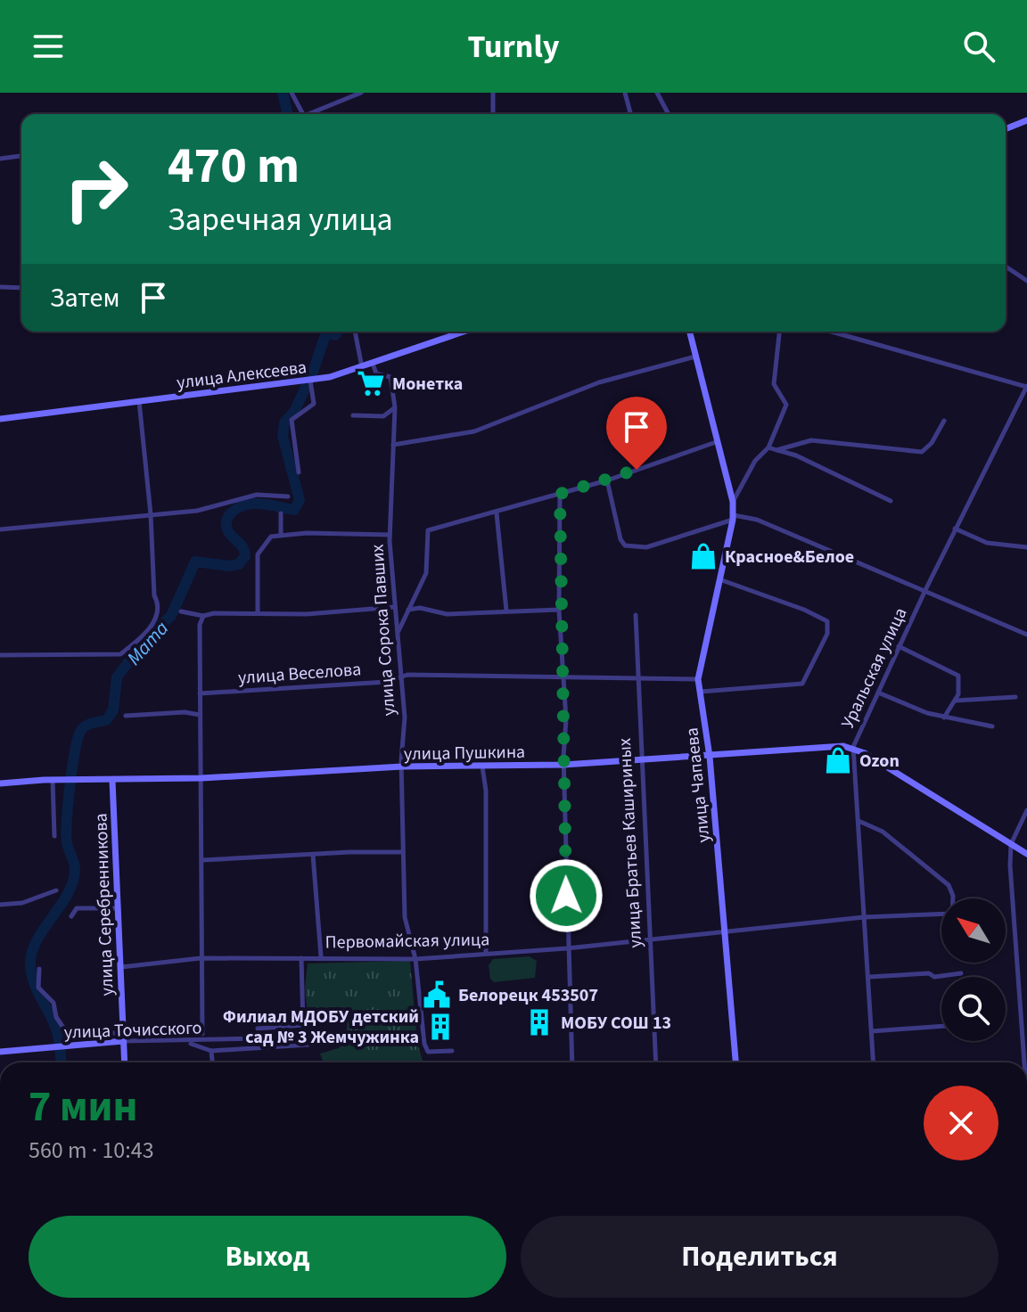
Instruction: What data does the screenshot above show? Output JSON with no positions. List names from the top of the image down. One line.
{"streets":{"street":["улица Алексеева","улица Сорока Павших","Уральская улица","улица Веселова","улица Пушкина","улица Чапаева","улица Братьев Кашириных","улица Серебренникова","Первомайская улица","улица Точисского"]},"crossings":[["улица Алексеева","улица Сорока Павших"],["улица Сорока Павших","улица Веселова"],["улица Сорока Павших","улица Пушкина"],["улица Сорока Павших","Первомайская улица"],["Уральская улица","улица Пушкина"],["Уральская улица","Первомайская улица"],["улица Веселова","улица Чапаева"],["улица Веселова","улица Братьев Кашириных"],["улица Пушкина","улица Чапаева"],["улица Пушкина","улица Братьев Кашириных"],["улица Пушкина","улица Серебренникова"],["улица Чапаева","Первомайская улица"],["улица Братьев Кашириных","Первомайская улица"],["улица Серебренникова","Первомайская улица"],["улица Серебренникова","улица Точисского"]],"water":["Мата"],"places":{"supermarket":["Монетка"],"shop":["Красное&Белое","Ozon"],"public building":["Белорецк 453507"],"building":["МОБУ СОШ 13","Филиал МДОБУ детский сад № 3 Жемчужинка"]},"north":"top left","page":{"header":"Turnly","turn":["470 m","Заречная улица"],"then":"Затем","heading":["7 мин","560 m · 10:43"],"buttons":["Выход","Поделиться"]}}
